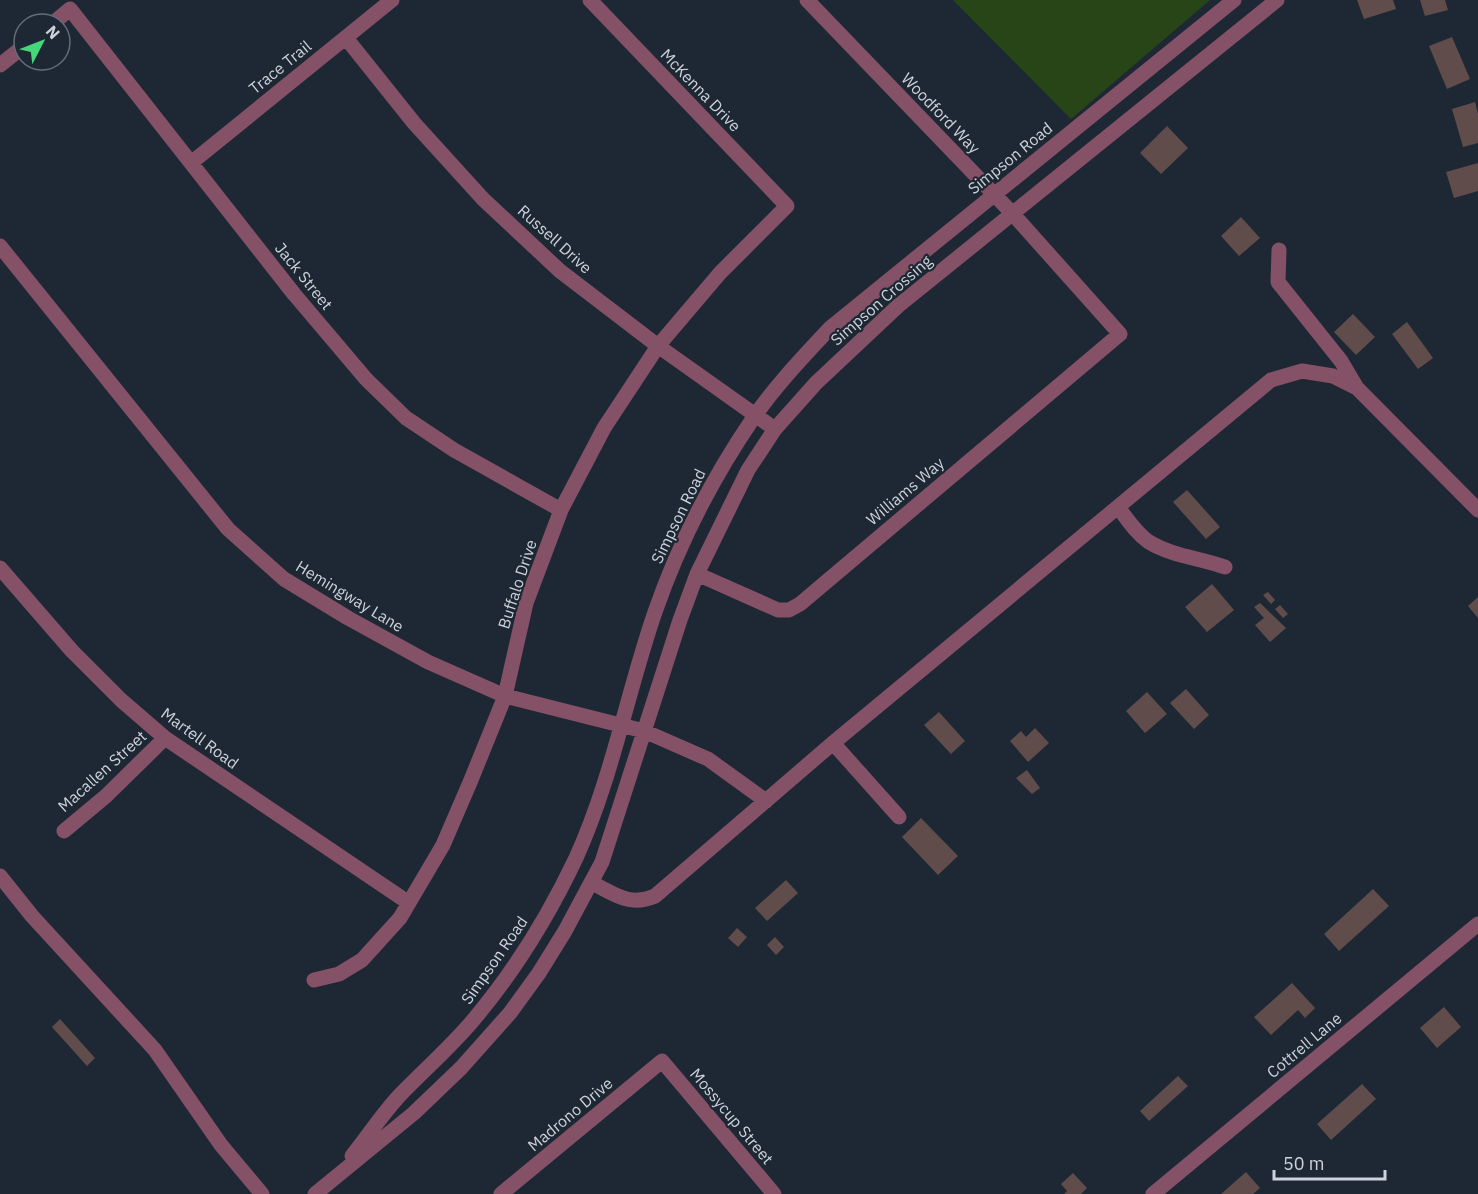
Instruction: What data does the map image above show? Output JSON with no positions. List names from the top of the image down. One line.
{"streets":{"street":["Trace Trail","McKenna Drive","Woodford Way","Simpson Road","Russell Drive","Jack Street","Simpson Crossing","Williams Way","Buffalo Drive","Hemingway Lane","Martell Road","Macallen Street","Cottrell Lane","Madrono Drive","Mossycup Street"]},"crossings":[["Trace Trail","Russell Drive"],["Trace Trail","Jack Street"],["McKenna Drive","Buffalo Drive"],["Woodford Way","Simpson Road"],["Woodford Way","Simpson Crossing"],["Woodford Way","Williams Way"],["Simpson Road","Russell Drive"],["Simpson Road","Simpson Crossing"],["Simpson Road","Hemingway Lane"],["Russell Drive","Simpson Crossing"],["Russell Drive","Buffalo Drive"],["Jack Street","Buffalo Drive"],["Simpson Crossing","Williams Way"],["Simpson Crossing","Hemingway Lane"],["Buffalo Drive","Hemingway Lane"],["Buffalo Drive","Martell Road"],["Martell Road","Macallen Street"],["Madrono Drive","Mossycup Street"]],"scale_bar":"50 m","north":"top right"}
